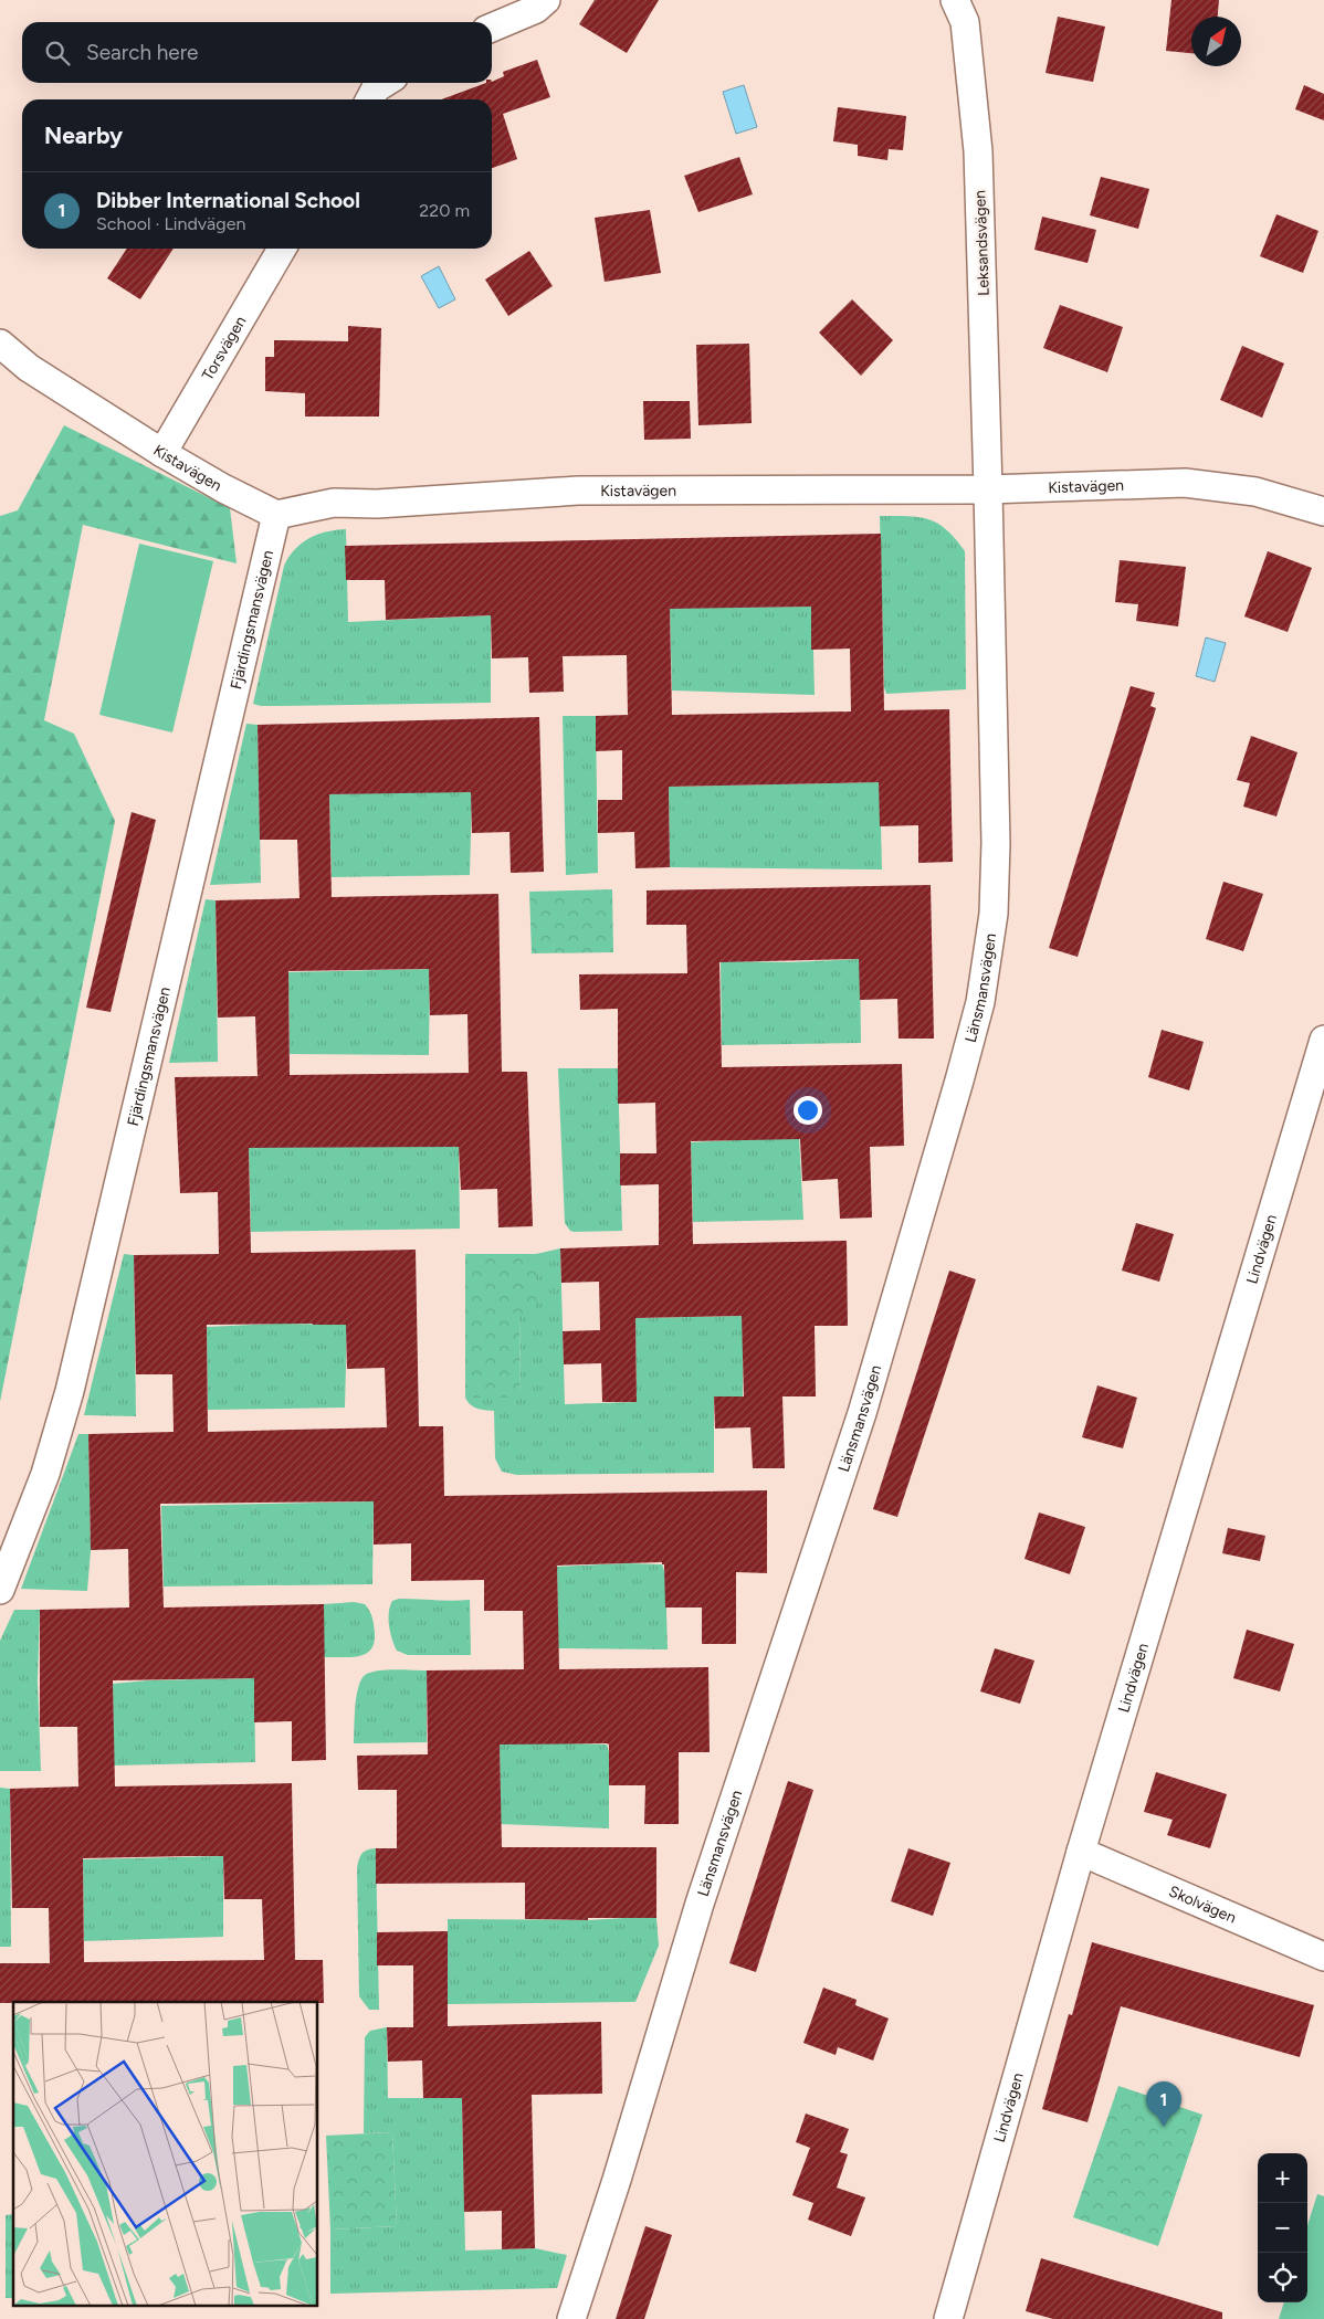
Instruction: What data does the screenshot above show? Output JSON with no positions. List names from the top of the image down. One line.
{"streets":{"street":["Leksandsvägen","Torsvägen","Kistavägen","Fjärdingsmansvägen","Länsmansvägen","Lindvägen","Skolvägen"]},"crossings":[["Leksandsvägen","Kistavägen"],["Leksandsvägen","Länsmansvägen"],["Torsvägen","Kistavägen"],["Kistavägen","Fjärdingsmansvägen"],["Kistavägen","Länsmansvägen"],["Lindvägen","Skolvägen"]],"north":"top right","page":{"search":"Search here","heading":"Nearby","list":[{"mark":"1","name":"Dibber International School","note":"School · Lindvägen","value":"220 m"}],"pins":"1","map_buttons":["+","−"]}}
